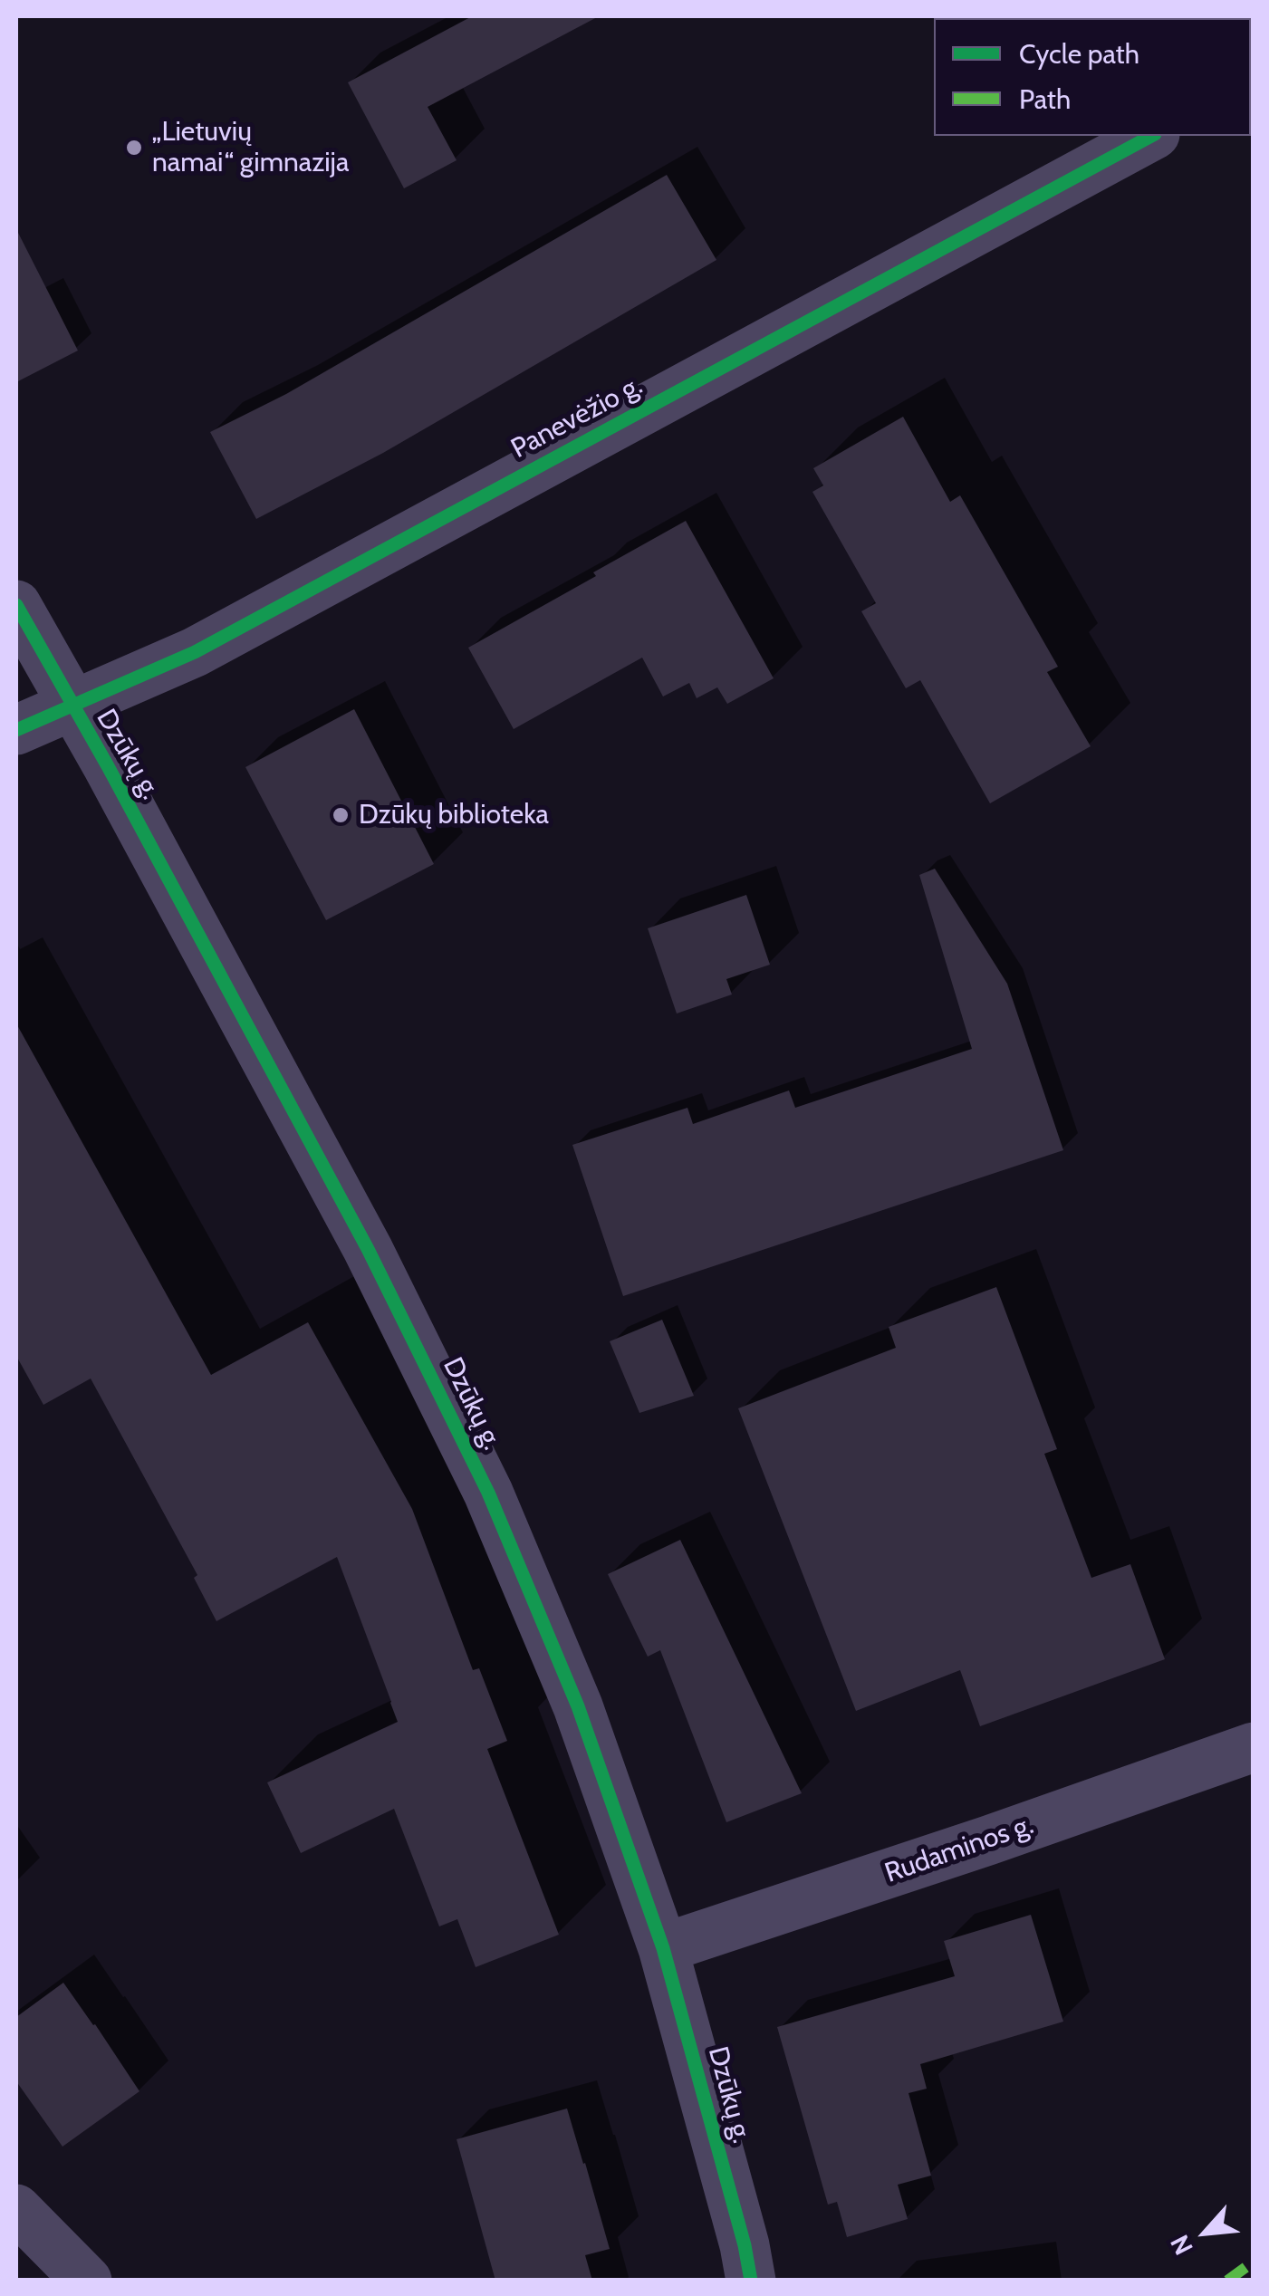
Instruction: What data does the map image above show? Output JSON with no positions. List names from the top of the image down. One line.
{"streets":{"street":["Panevėžio g.","Dzūkų g.","Rudaminos g."]},"crossings":[["Panevėžio g.","Dzūkų g."],["Dzūkų g.","Rudaminos g."]],"places":["„Lietuvių namai“ gimnazija","Dzūkų biblioteka"],"legend":["Cycle path","Path"],"north":"bottom left"}
